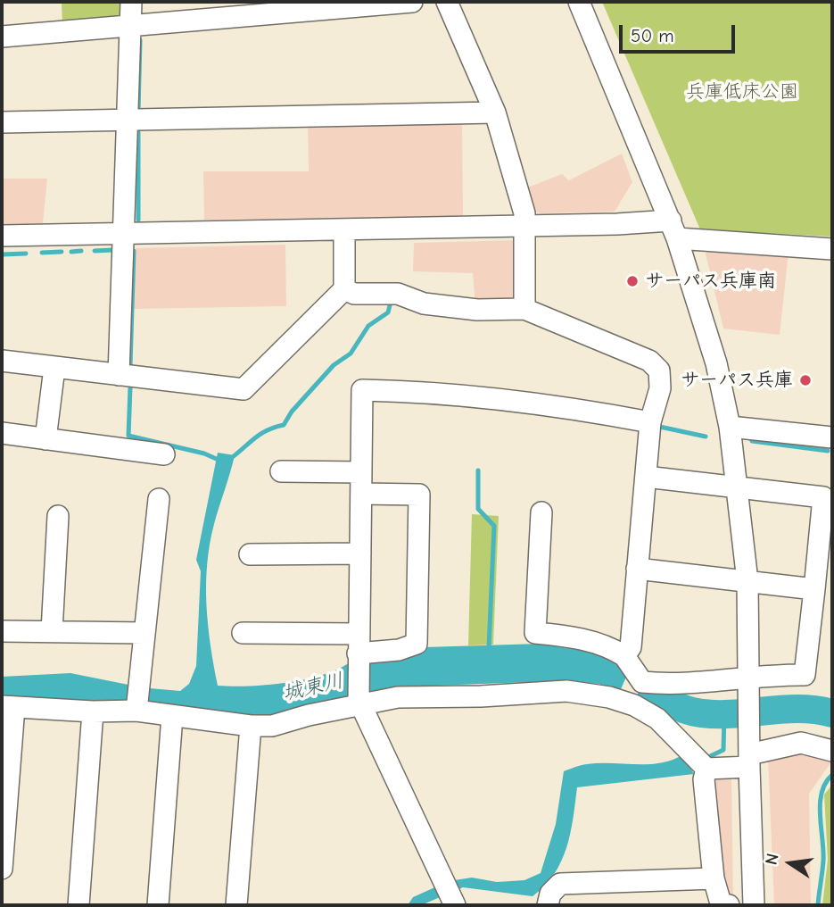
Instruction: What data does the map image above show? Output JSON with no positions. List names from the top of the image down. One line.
{"water":["城東川"],"parks":["兵庫低床公園"],"places":["サーパス兵庫南","サーパス兵庫"],"scale_bar":"50 m","north":"left"}
